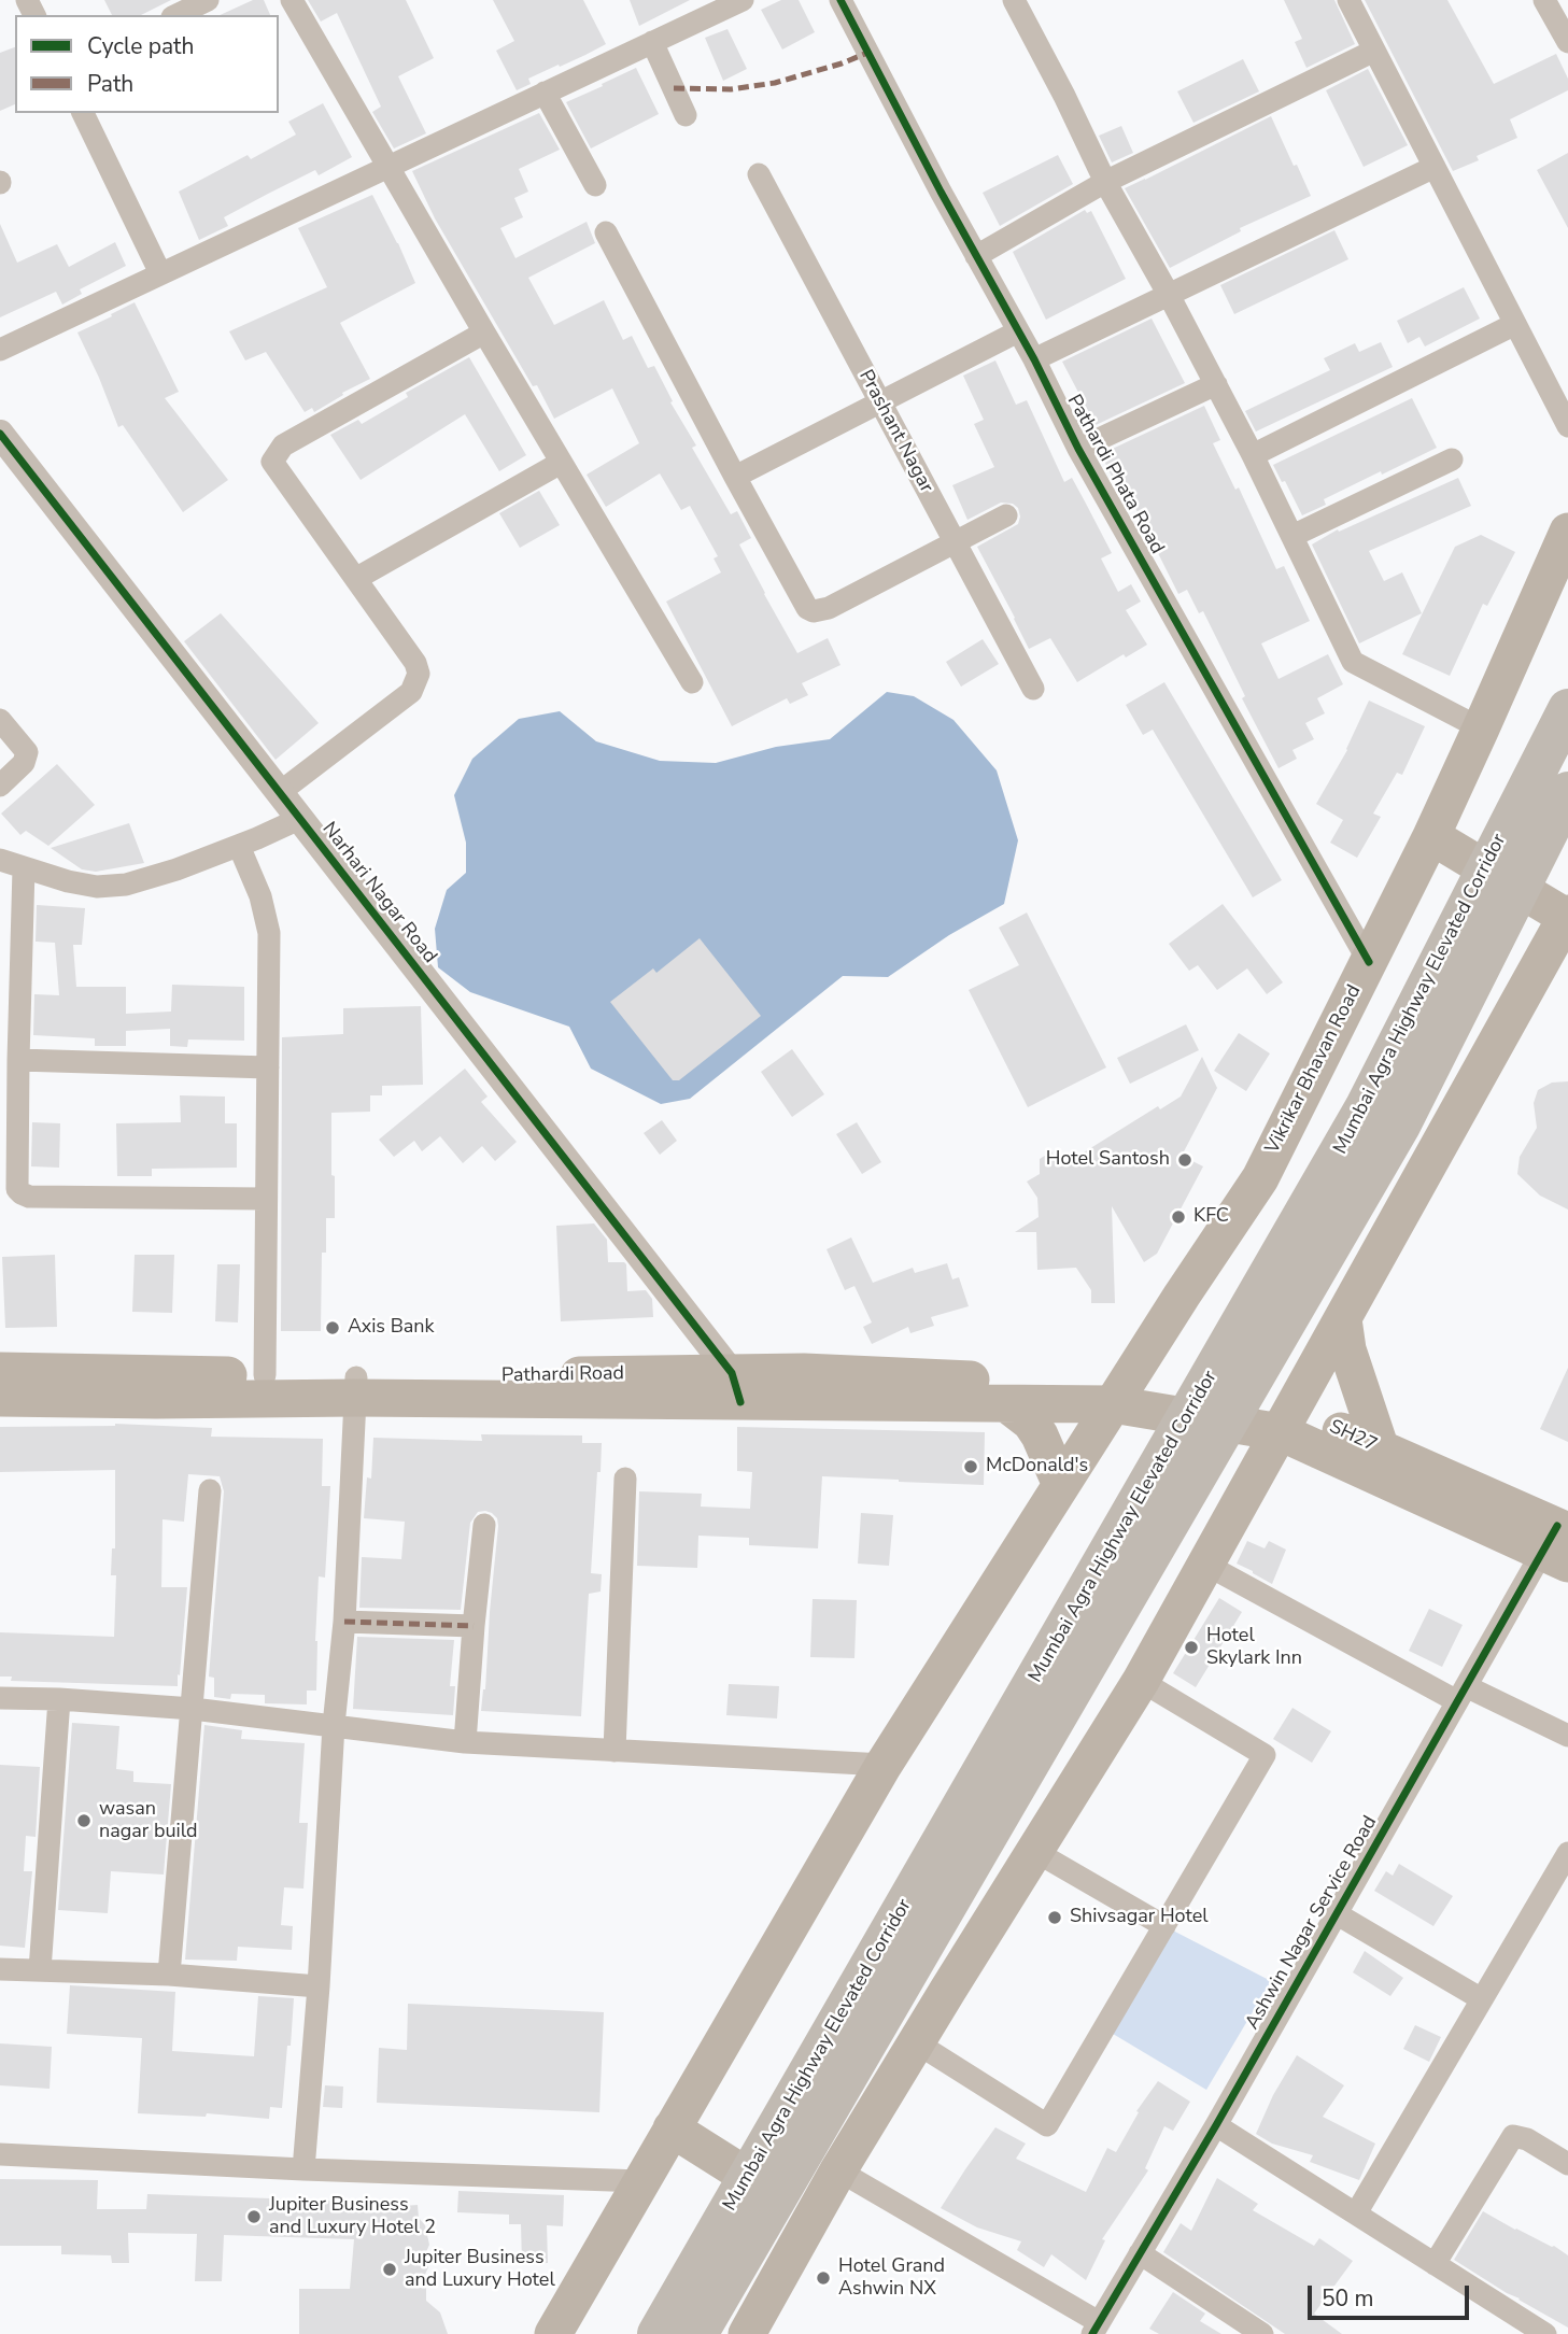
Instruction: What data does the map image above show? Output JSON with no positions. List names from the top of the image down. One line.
{"streets":{"highway":["Mumbai Agra Highway Elevated Corridor"],"main road":["Vikrikar Bhavan Road","SH27"],"street":["Prashant Nagar","Pathardi Phata Road","Narhari Nagar Road","Ashwin Nagar Service Road"]},"crossings":[["Pathardi Phata Road","Vikrikar Bhavan Road"],["Narhari Nagar Road","SH27"],["Vikrikar Bhavan Road","SH27"],["SH27","Ashwin Nagar Service Road"]],"places":["Hotel Santosh","KFC","Axis Bank","McDonald's","Hotel Skylark Inn","wasan nagar build","Shivsagar Hotel","Jupiter Business and Luxury Hotel 2","Jupiter Business and Luxury Hotel","Hotel Grand Ashwin NX"],"legend":["Cycle path","Path"],"scale_bar":"50 m"}
